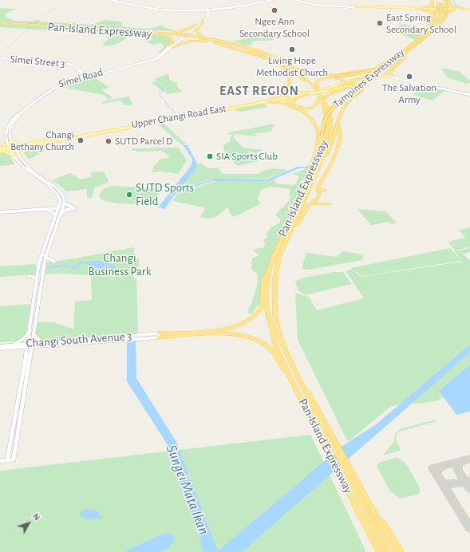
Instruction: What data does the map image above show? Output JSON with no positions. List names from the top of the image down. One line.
{"streets":{"highway":["Pan-Island Expressway","Tampines Expressway"],"main road":["Simei Street 3","Simei Road","Upper Changi Road East","Changi South Avenue 3"]},"crossings":[["Pan-Island Expressway","Tampines Expressway"],["Simei Street 3","Simei Road"],["Simei Road","Upper Changi Road East"]],"districts":["EAST REGION"],"water":["Sungei Mata Ikan"],"parks":["Changi Business Park"],"places":["Ngee Ann Secondary School","East Spring Secondary School","Living Hope Methodist Church","The Salvation Army","Changi Bethany Church","SUTD Parcel D","SIA Sports Club","SUTD Sports Field"],"north":"top right"}
